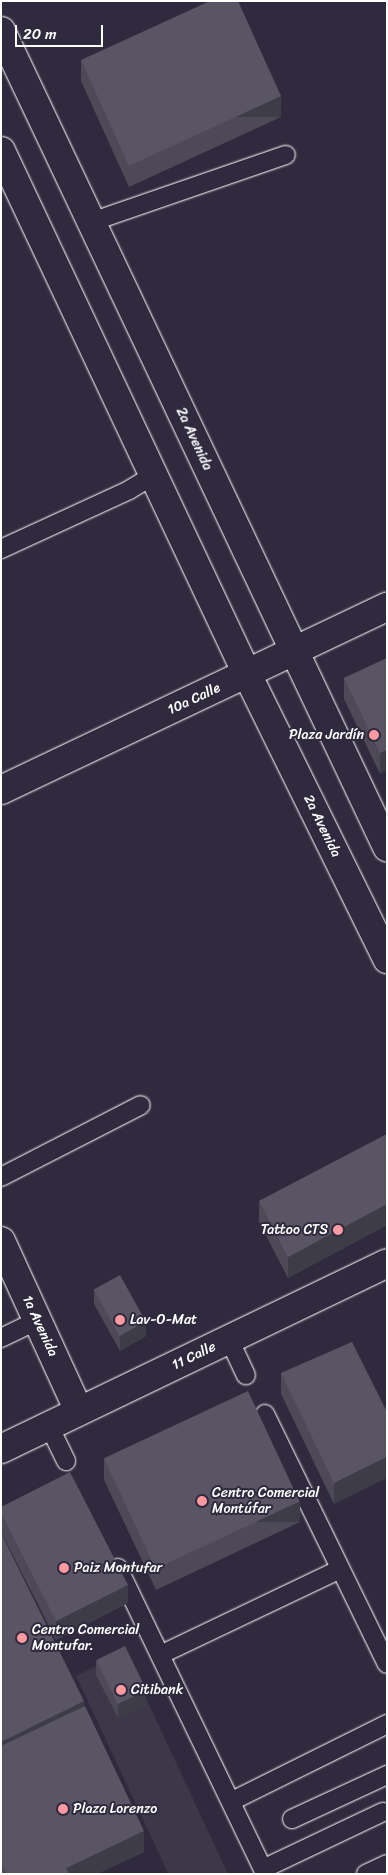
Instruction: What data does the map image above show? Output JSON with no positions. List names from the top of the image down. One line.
{"streets":{"street":["2a Avenida","10a Calle","1a Avenida","11 Calle"]},"crossings":[["2a Avenida","10a Calle"],["1a Avenida","11 Calle"]],"places":["Plaza Jardín","Tattoo CTS","Lav-O-Mat","Centro Comercial Montúfar","Paiz Montufar","Centro Comercial Montufar.","Citibank","Plaza Lorenzo"],"scale_bar":"20 m"}
